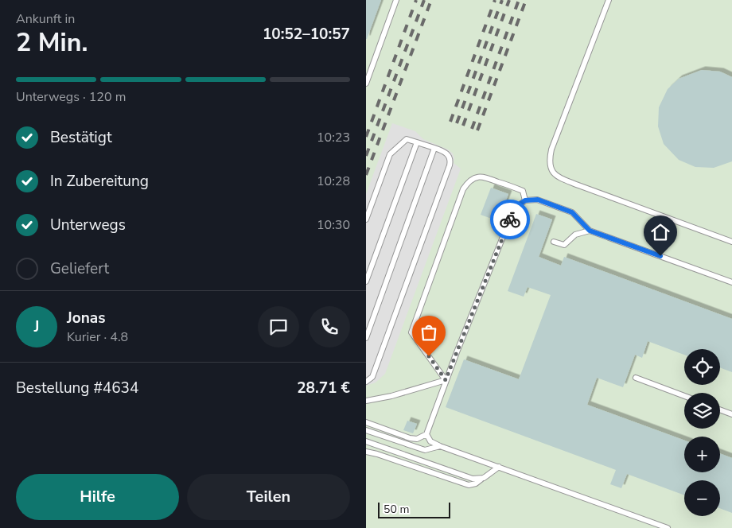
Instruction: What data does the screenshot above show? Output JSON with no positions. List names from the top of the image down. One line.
{"scale_bar":"50 m","page":{"heading":["2 Min.","Ankunft in","10:52–10:57"],"panel":["Jonas","Kurier · 4.8","Bestellung #4634","28.71 €"],"bar":"Unterwegs · 120 m","list":[["Bestätigt","10:23"],["In Zubereitung","10:28"],["Unterwegs","10:30"],"Geliefert"],"round":"J","map_buttons":["+","−"],"buttons":["Hilfe","Teilen"],"scale":"50 m"}}
